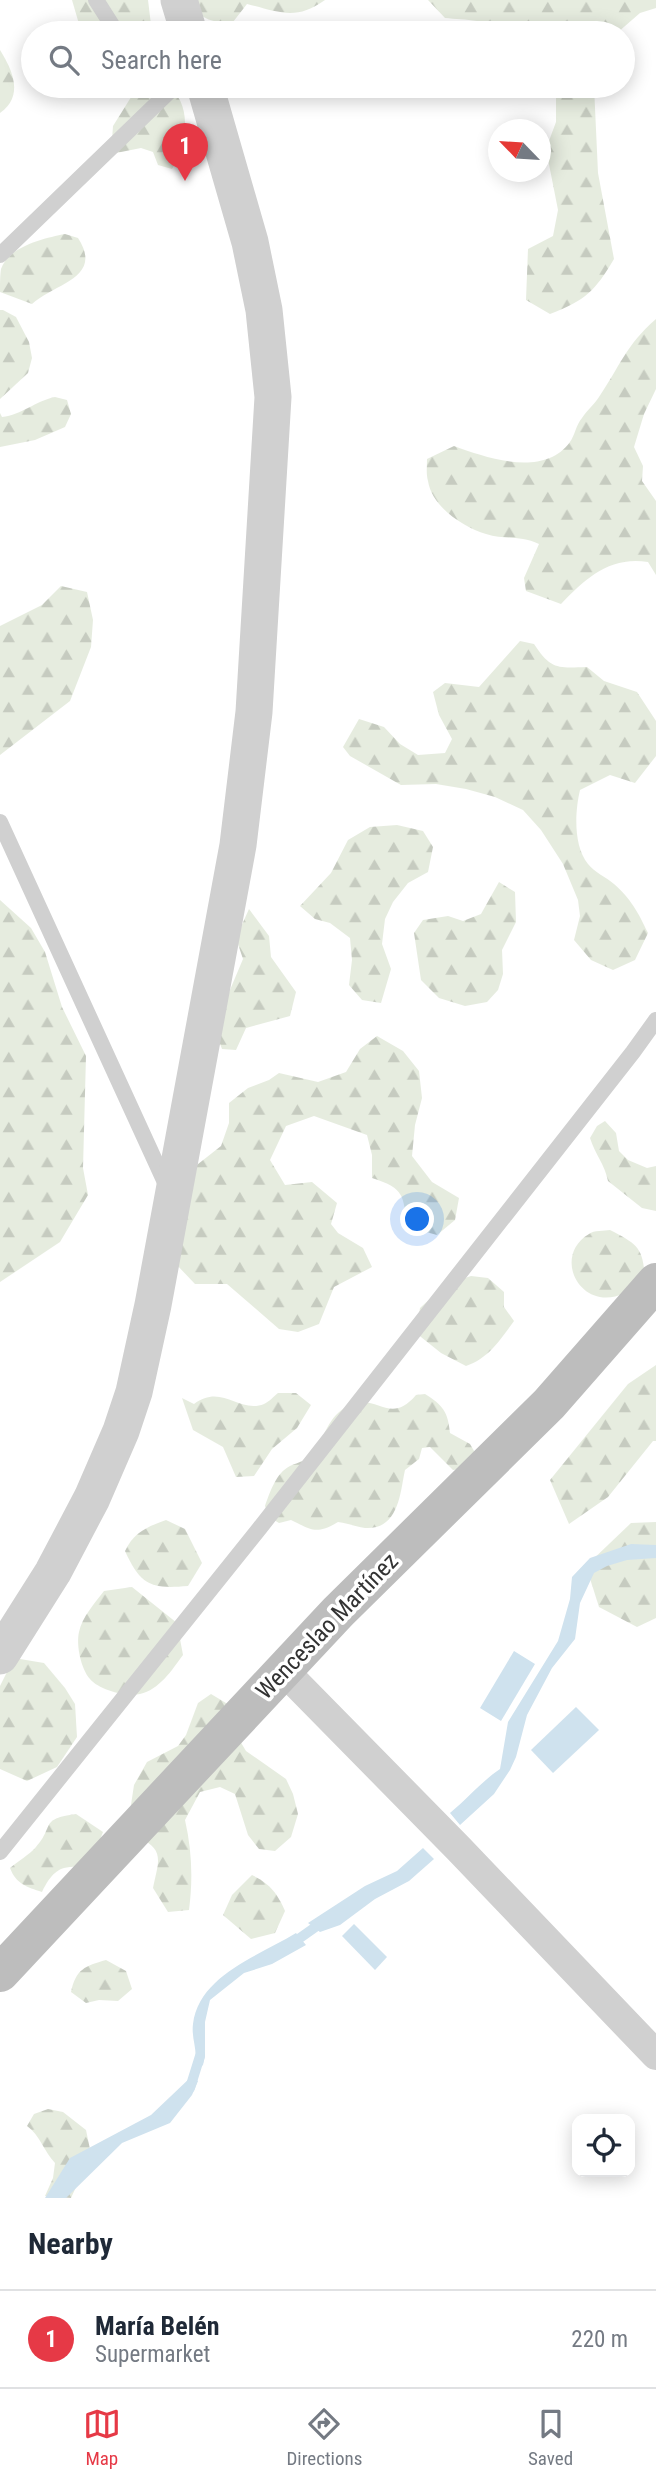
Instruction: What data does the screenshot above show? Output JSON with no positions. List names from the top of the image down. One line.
{"streets":{"main road":["Wenceslao Martínez"]},"north":"top left","page":{"search":"Search here","pins":"1","heading":"Nearby","list":[{"mark":"1","name":"María Belén","note":"Supermarket","value":"220 m"}],"nav":["Map","Directions","Saved"]}}
